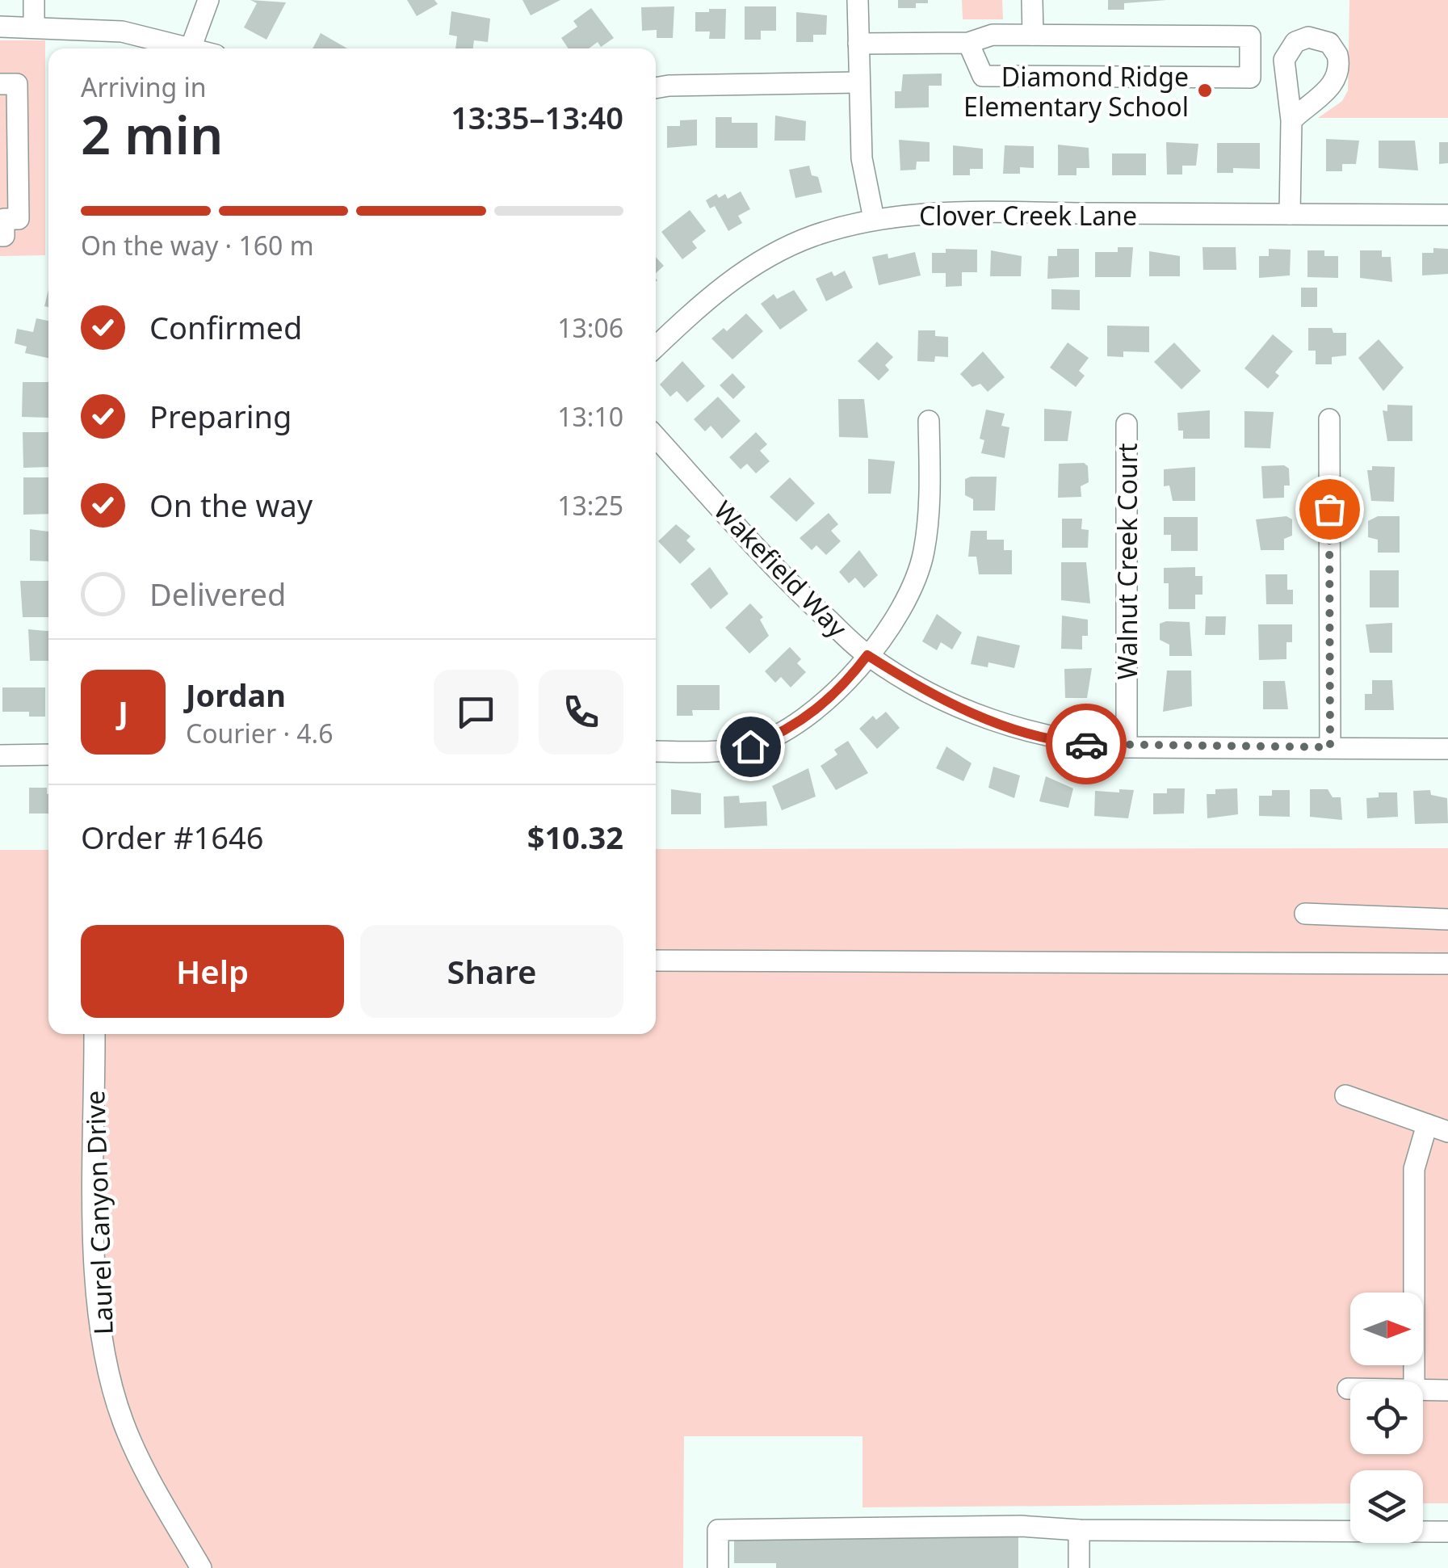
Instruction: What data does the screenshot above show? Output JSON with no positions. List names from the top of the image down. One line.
{"streets":{"street":["Clover Creek Lane","Walnut Creek Court","Wakefield Way","Laurel Canyon Drive"]},"crossings":[["Walnut Creek Court","Wakefield Way"]],"places":["Diamond Ridge Elementary School"],"north":"right","page":{"heading":["2 min","Arriving in","13:35–13:40"],"panel":["Jordan","Courier · 4.6","Order #1646","$10.32"],"bar":"On the way · 160 m","list":[["Confirmed","13:06"],["Preparing","13:10"],["On the way","13:25"],"Delivered"],"round":"J","buttons":["Help","Share"]}}
